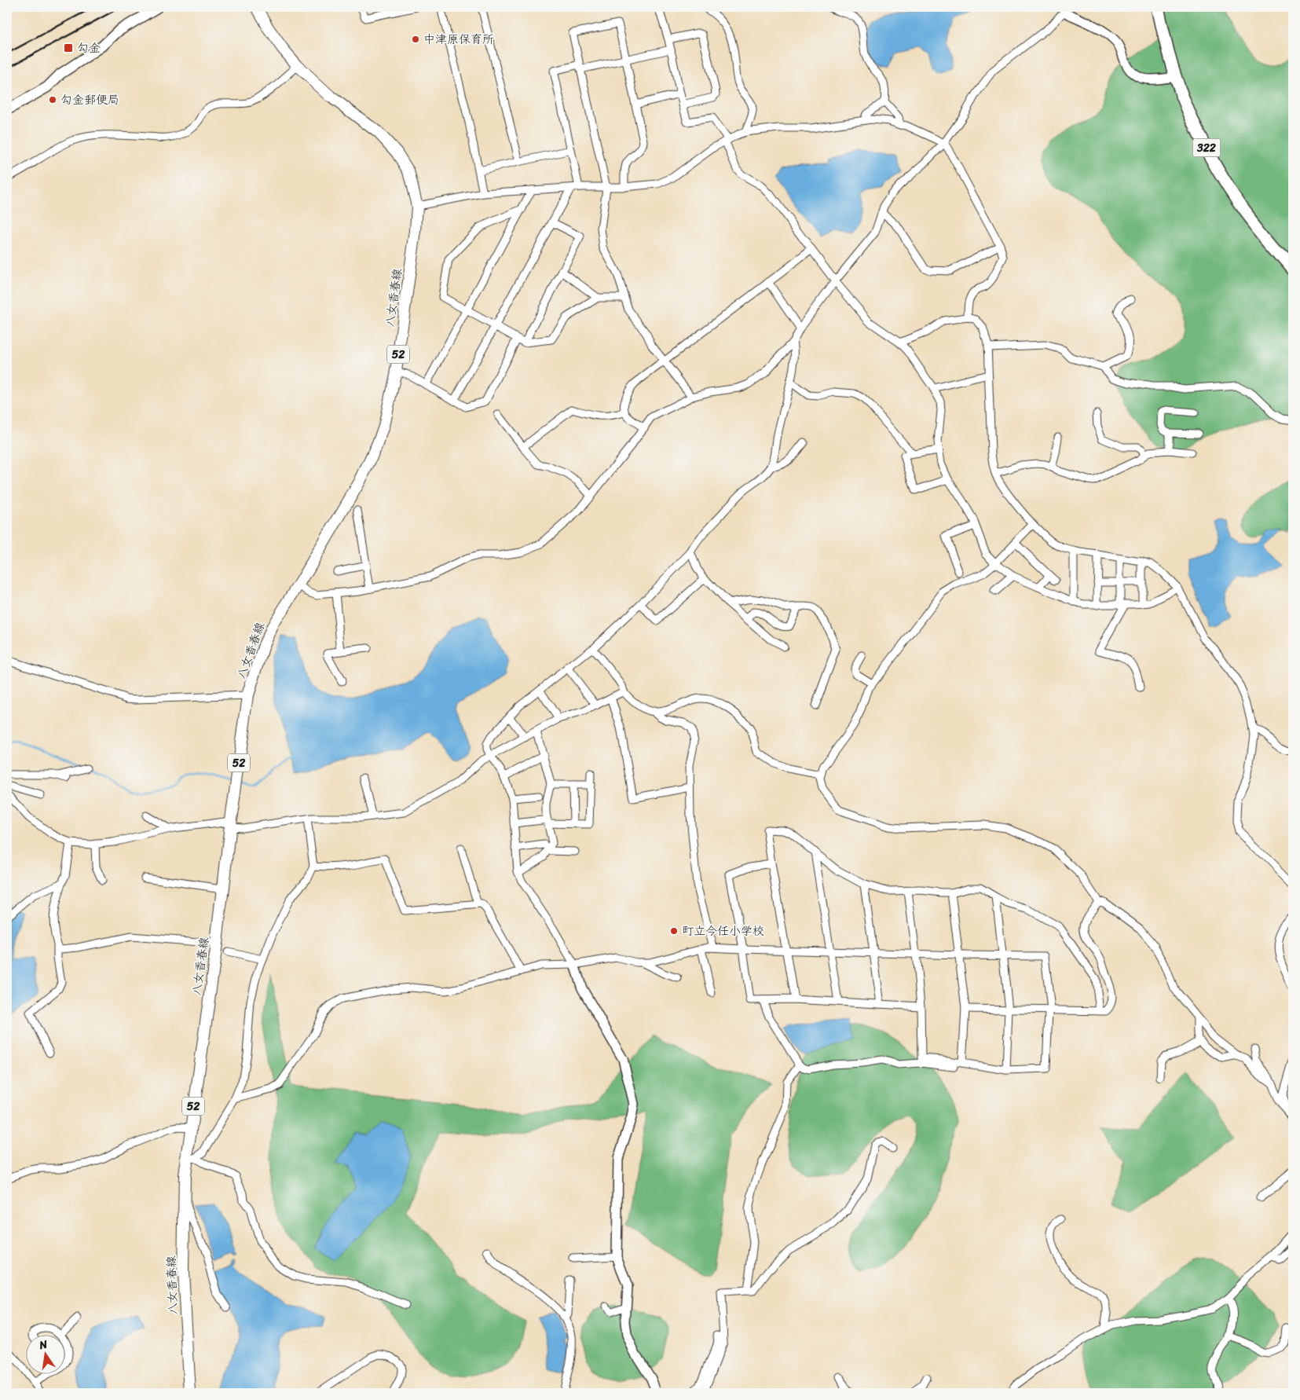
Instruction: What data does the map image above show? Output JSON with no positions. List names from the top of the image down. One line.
{"streets":{"highway":["322"],"main road":["八女香春線","52"]},"places":{"other":["中津原保育所","勾金郵便局","町立今任小学校"],"transit":["勾金"]},"north":"top"}
